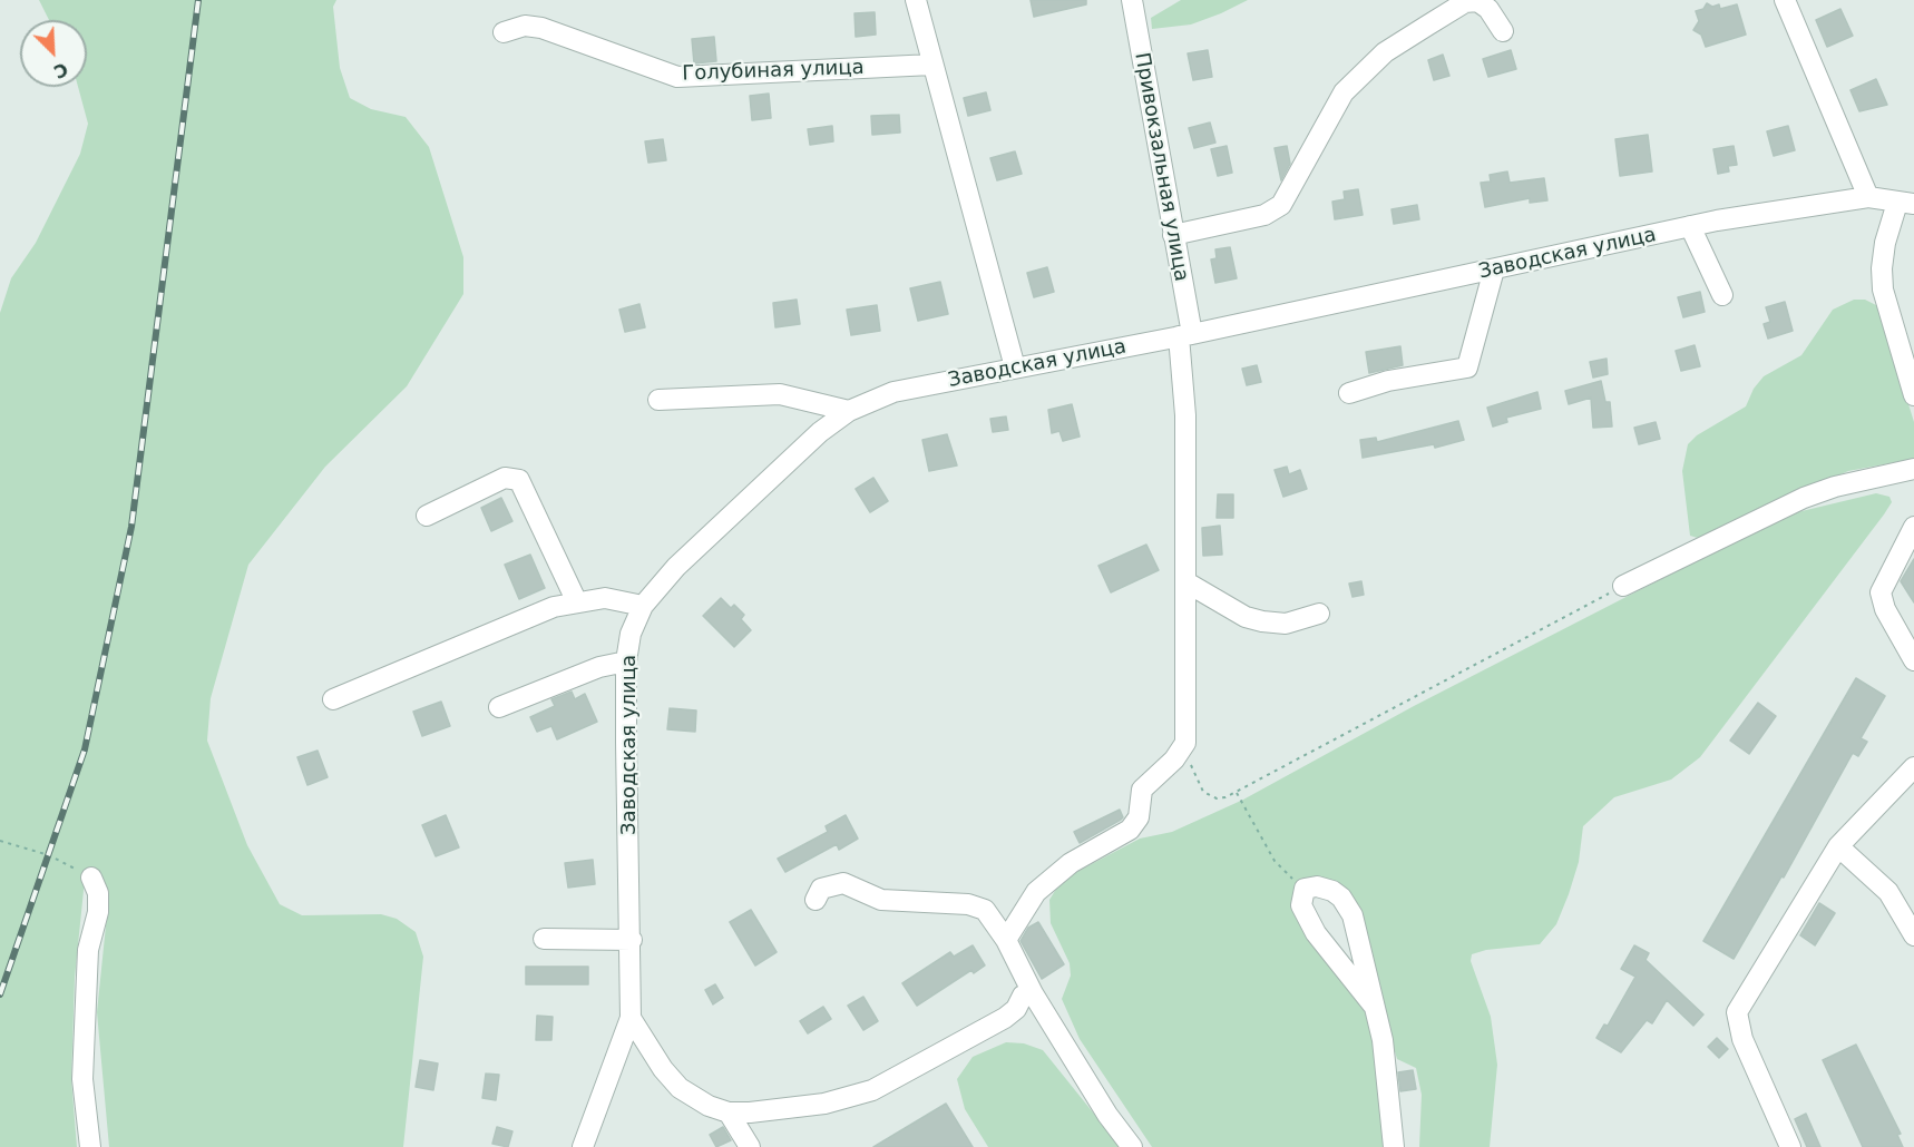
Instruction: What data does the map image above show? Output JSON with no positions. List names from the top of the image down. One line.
{"streets":{"street":["Голубиная улица","Привокзальная улица","Заводская улица"]},"crossings":[["Привокзальная улица","Заводская улица"]],"north":"bottom right"}
